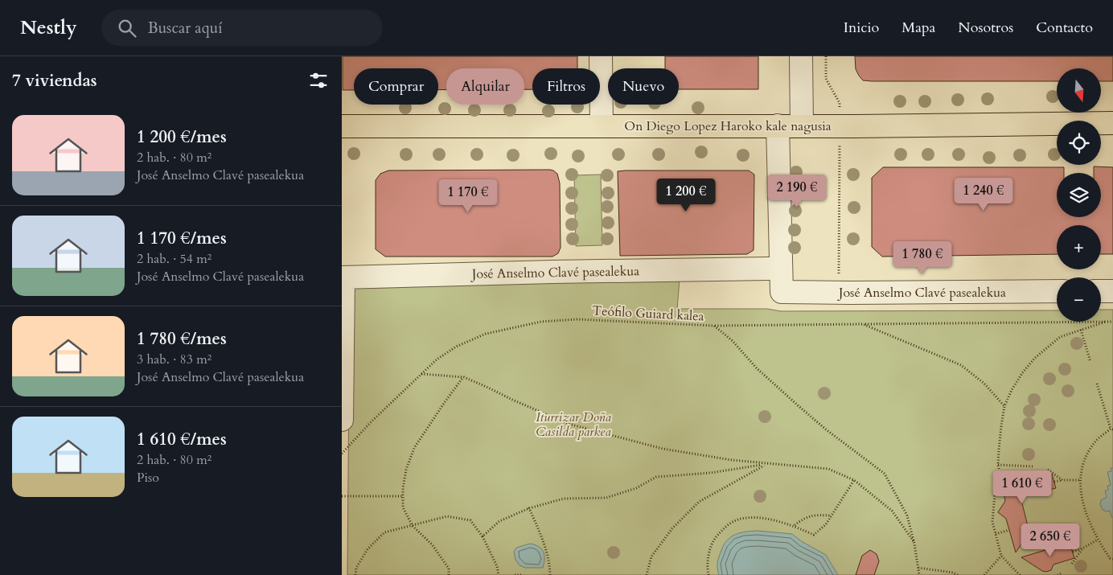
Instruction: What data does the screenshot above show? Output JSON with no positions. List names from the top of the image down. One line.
{"streets":{"main road":["On Diego Lopez Haroko kale nagusia"],"street":["José Anselmo Clavé pasealekua"],"path":["Teófilo Guiard kalea"]},"crossings":[["On Diego Lopez Haroko kale nagusia","José Anselmo Clavé pasealekua"]],"parks":["Iturrizar Doña Casilda parkea"],"north":"bottom","page":{"header":"Nestly","search":"Buscar aquí","nav":["Inicio","Mapa","Nosotros","Contacto"],"heading":"7 viviendas","map_buttons":["+","−"],"chip":["Comprar","Alquilar","Filtros","Nuevo"],"list":[{"name":"1 200 €/mes","note":"2 hab. · 80 m² · José Anselmo Clavé pasealekua"},{"name":"1 170 €/mes","note":"2 hab. · 54 m² · José Anselmo Clavé pasealekua"},{"name":"1 780 €/mes","note":"3 hab. · 83 m² · José Anselmo Clavé pasealekua"},{"name":"1 610 €/mes","note":"2 hab. · 80 m² · Piso"}],"price":["2 190 €","1 240 €","1 200 €","1 170 €","1 780 €","1 610 €","2 650 €"]}}
